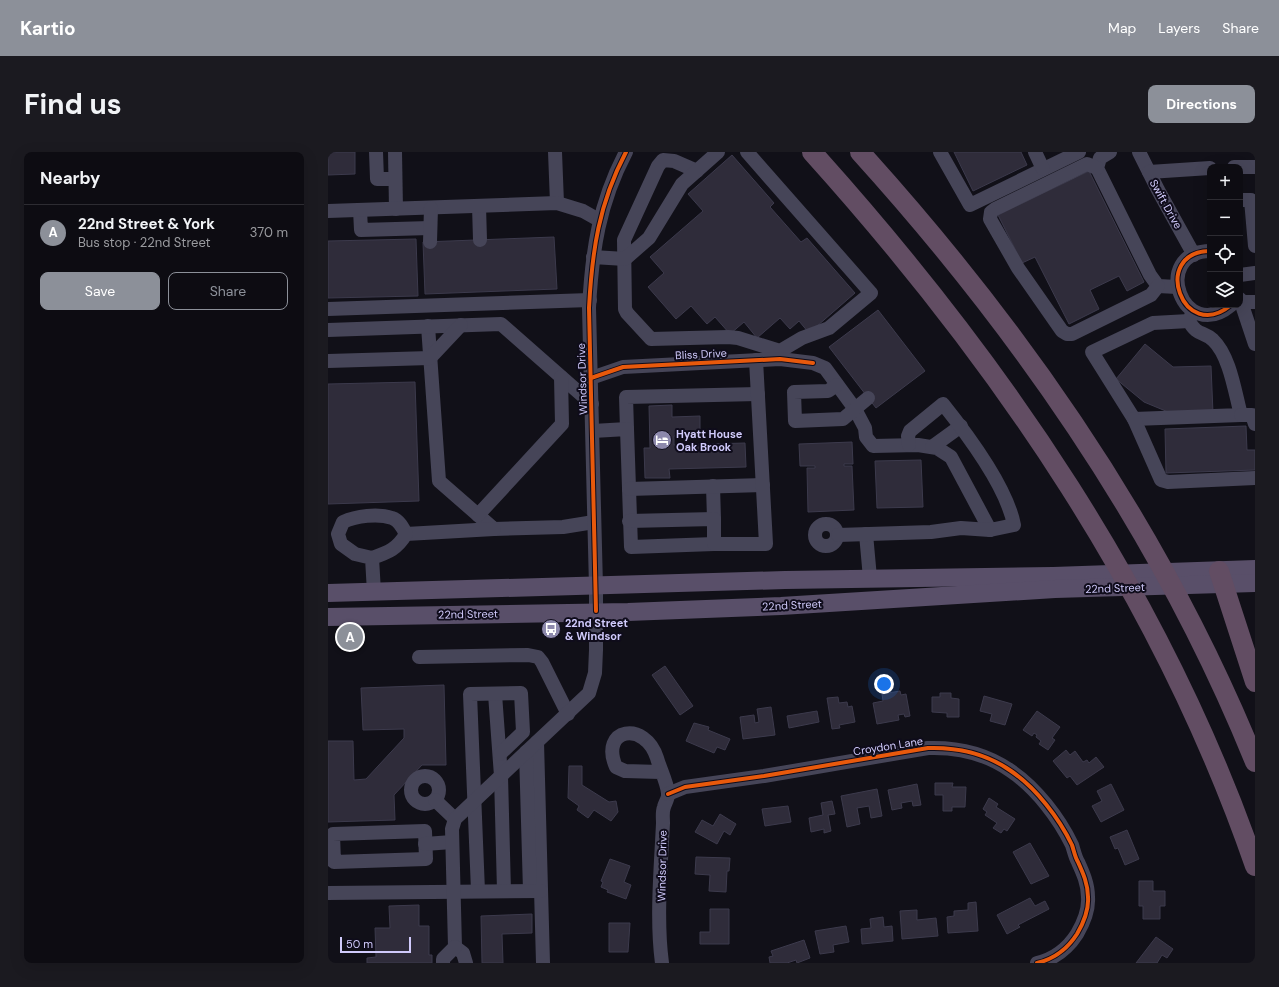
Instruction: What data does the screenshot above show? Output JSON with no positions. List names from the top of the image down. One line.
{"streets":{"main road":["22nd Street"],"street":["Swift Drive","Bliss Drive","Windsor Drive","Croydon Lane"]},"crossings":[["Bliss Drive","Windsor Drive"],["Windsor Drive","22nd Street"],["Windsor Drive","Croydon Lane"]],"places":{"hotel":["Hyatt House Oak Brook"],"bus stop":["22nd Street & Windsor"]},"scale_bar":"50 m","page":{"header":"Kartio","nav":["Map","Layers","Share"],"buttons":["Directions",["Save","Share"]],"title":"Find us","heading":"Nearby","map_buttons":["+","−"],"list":[{"mark":"A","name":"22nd Street & York","note":"Bus stop · 22nd Street","value":"370 m"}],"pins":"A","scale":"50 m"}}
